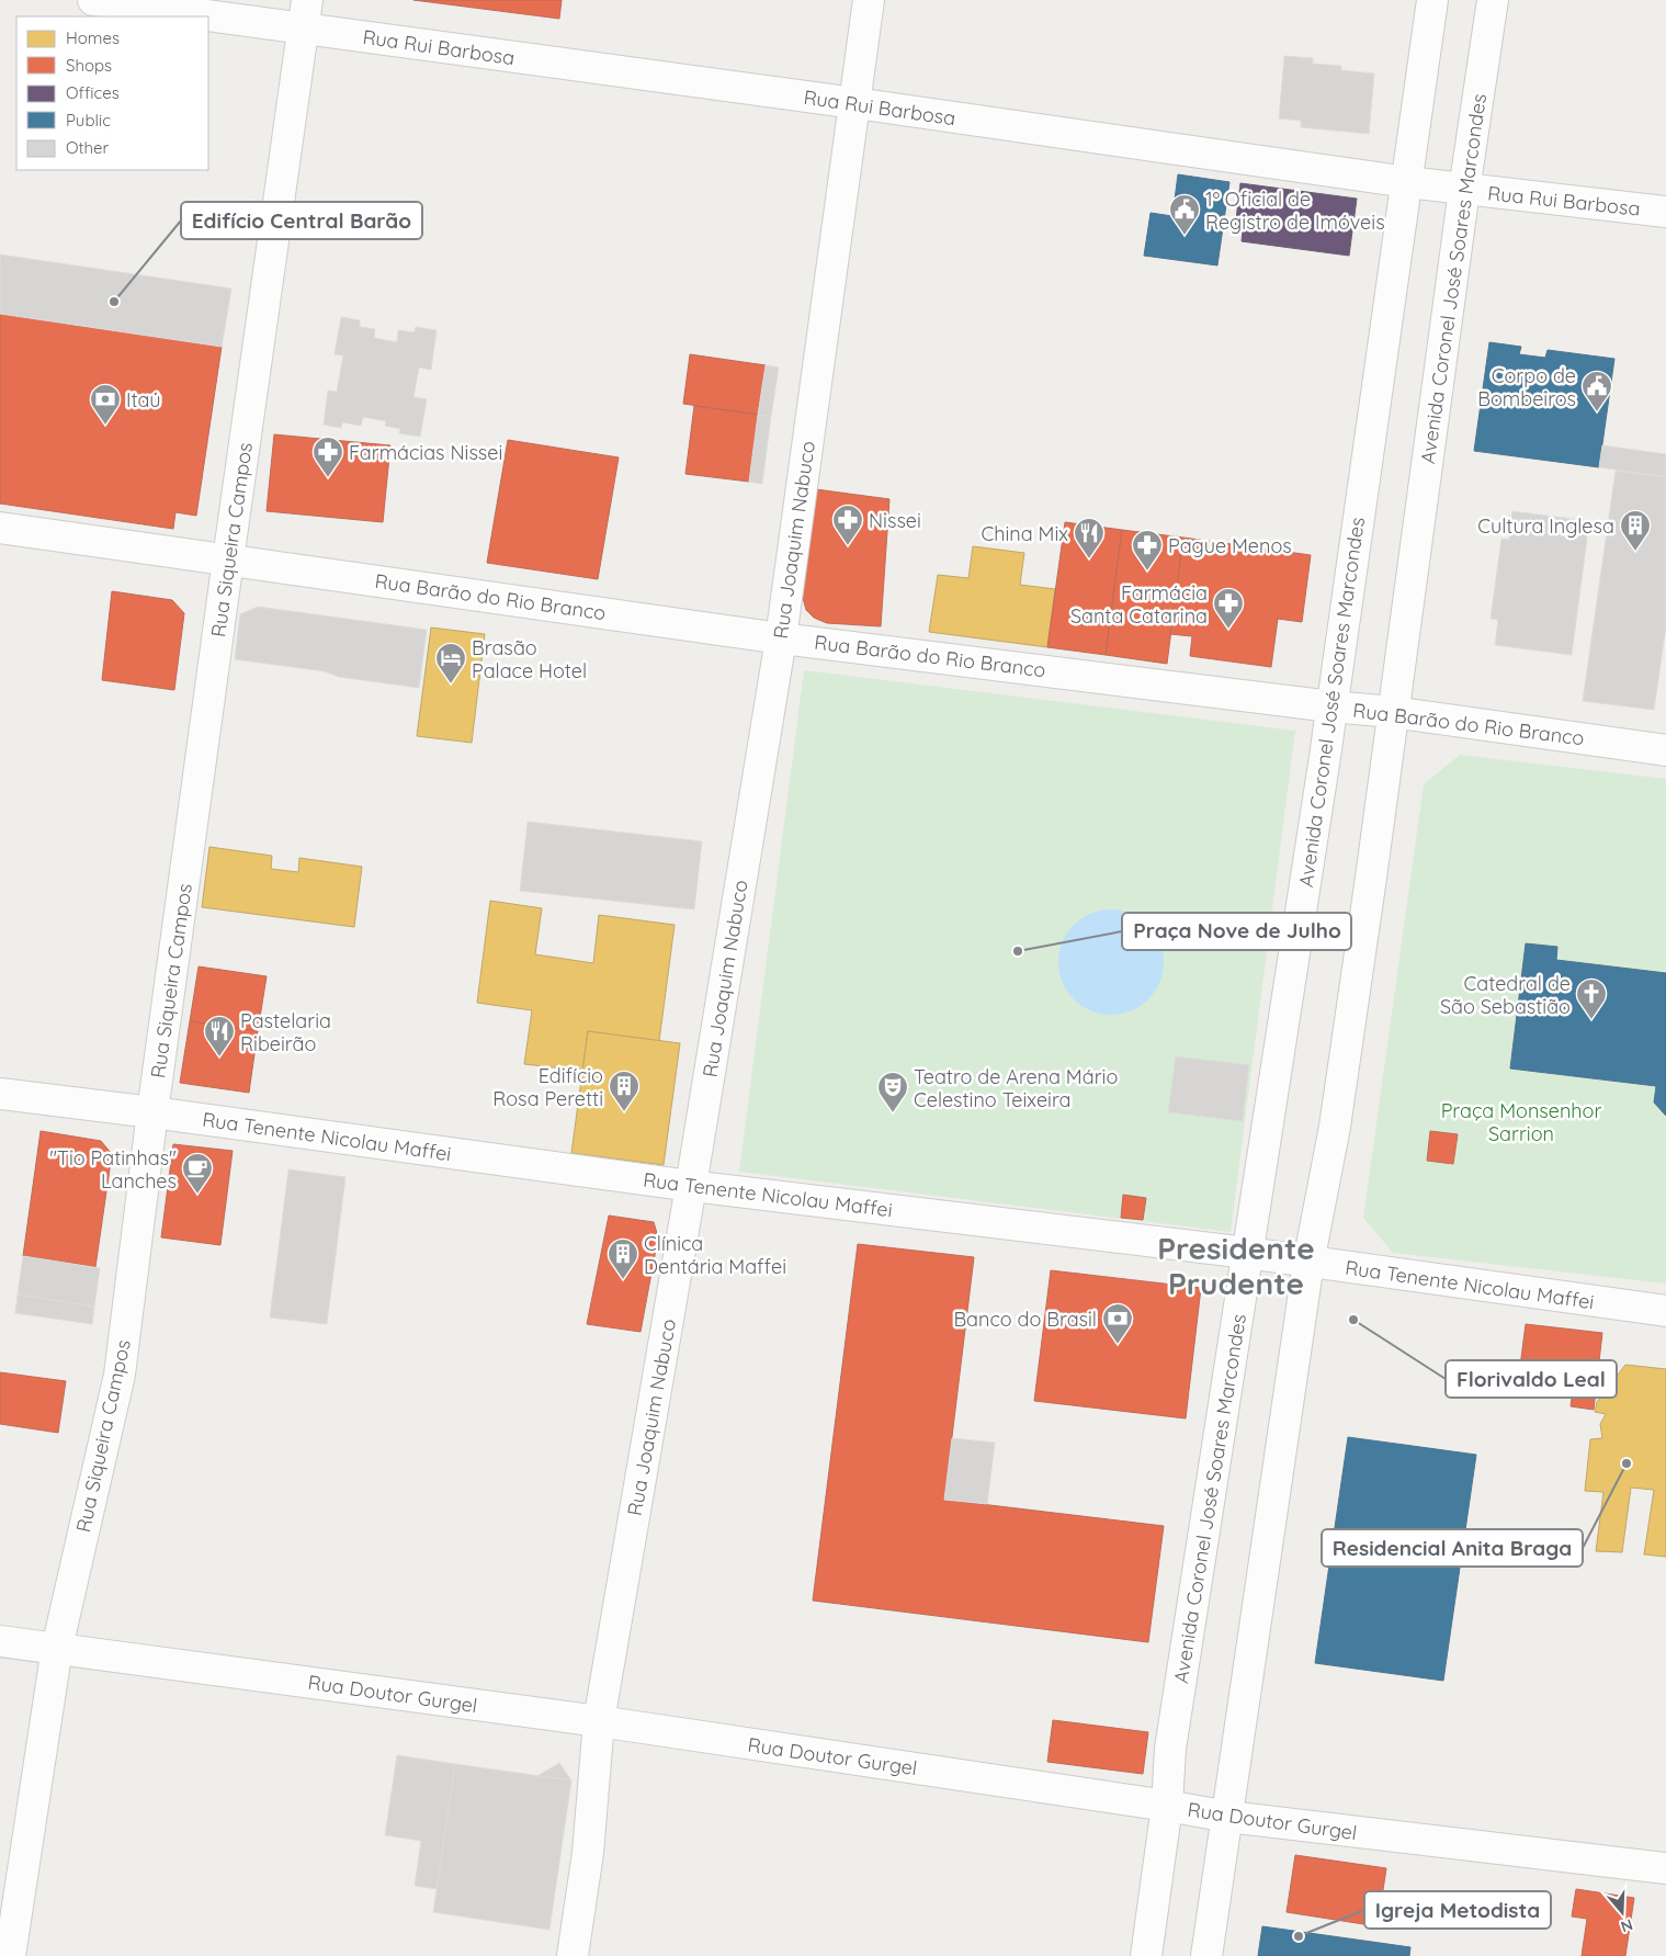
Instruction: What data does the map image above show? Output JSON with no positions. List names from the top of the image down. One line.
{"streets":{"street":["Rua Rui Barbosa","Avenida Coronel José Soares Marcondes","Rua Siqueira Campos","Rua Joaquim Nabuco","Rua Barão do Rio Branco","Rua Tenente Nicolau Maffei","Rua Doutor Gurgel"]},"crossings":[["Rua Rui Barbosa","Avenida Coronel José Soares Marcondes"],["Rua Rui Barbosa","Rua Siqueira Campos"],["Rua Rui Barbosa","Rua Joaquim Nabuco"],["Avenida Coronel José Soares Marcondes","Rua Barão do Rio Branco"],["Avenida Coronel José Soares Marcondes","Rua Tenente Nicolau Maffei"],["Avenida Coronel José Soares Marcondes","Rua Doutor Gurgel"],["Rua Siqueira Campos","Rua Barão do Rio Branco"],["Rua Siqueira Campos","Rua Tenente Nicolau Maffei"],["Rua Siqueira Campos","Rua Doutor Gurgel"],["Rua Joaquim Nabuco","Rua Barão do Rio Branco"],["Rua Joaquim Nabuco","Rua Tenente Nicolau Maffei"],["Rua Joaquim Nabuco","Rua Doutor Gurgel"]],"districts":["Presidente Prudente"],"parks":["Praça Monsenhor Sarrion"],"places":{"public building":["1º Oficial de Registro de Imóveis","Corpo de Bombeiros"],"other":["Edifício Central Barão","Praça Nove de Julho","Florivaldo Leal","Residencial Anita Braga","Igreja Metodista"],"bank":["Itaú","Banco do Brasil"],"pharmacy":["Farmácias Nissei","Nissei","Pague Menos","Farmácia Santa Catarina"],"building":["Cultura Inglesa","Edifício Rosa Peretti","Clínica Dentária Maffei"],"restaurant":["China Mix","Pastelaria Ribeirão"],"hotel":["Brasão Palace Hotel"],"church":["Catedral de São Sebastião"],"theatre":["Teatro de Arena Mário Celestino Teixeira"],"cafe":["\"Tio Patinhas\" Lanches"]},"legend":["Homes","Shops","Offices","Public","Other"],"north":"bottom"}
